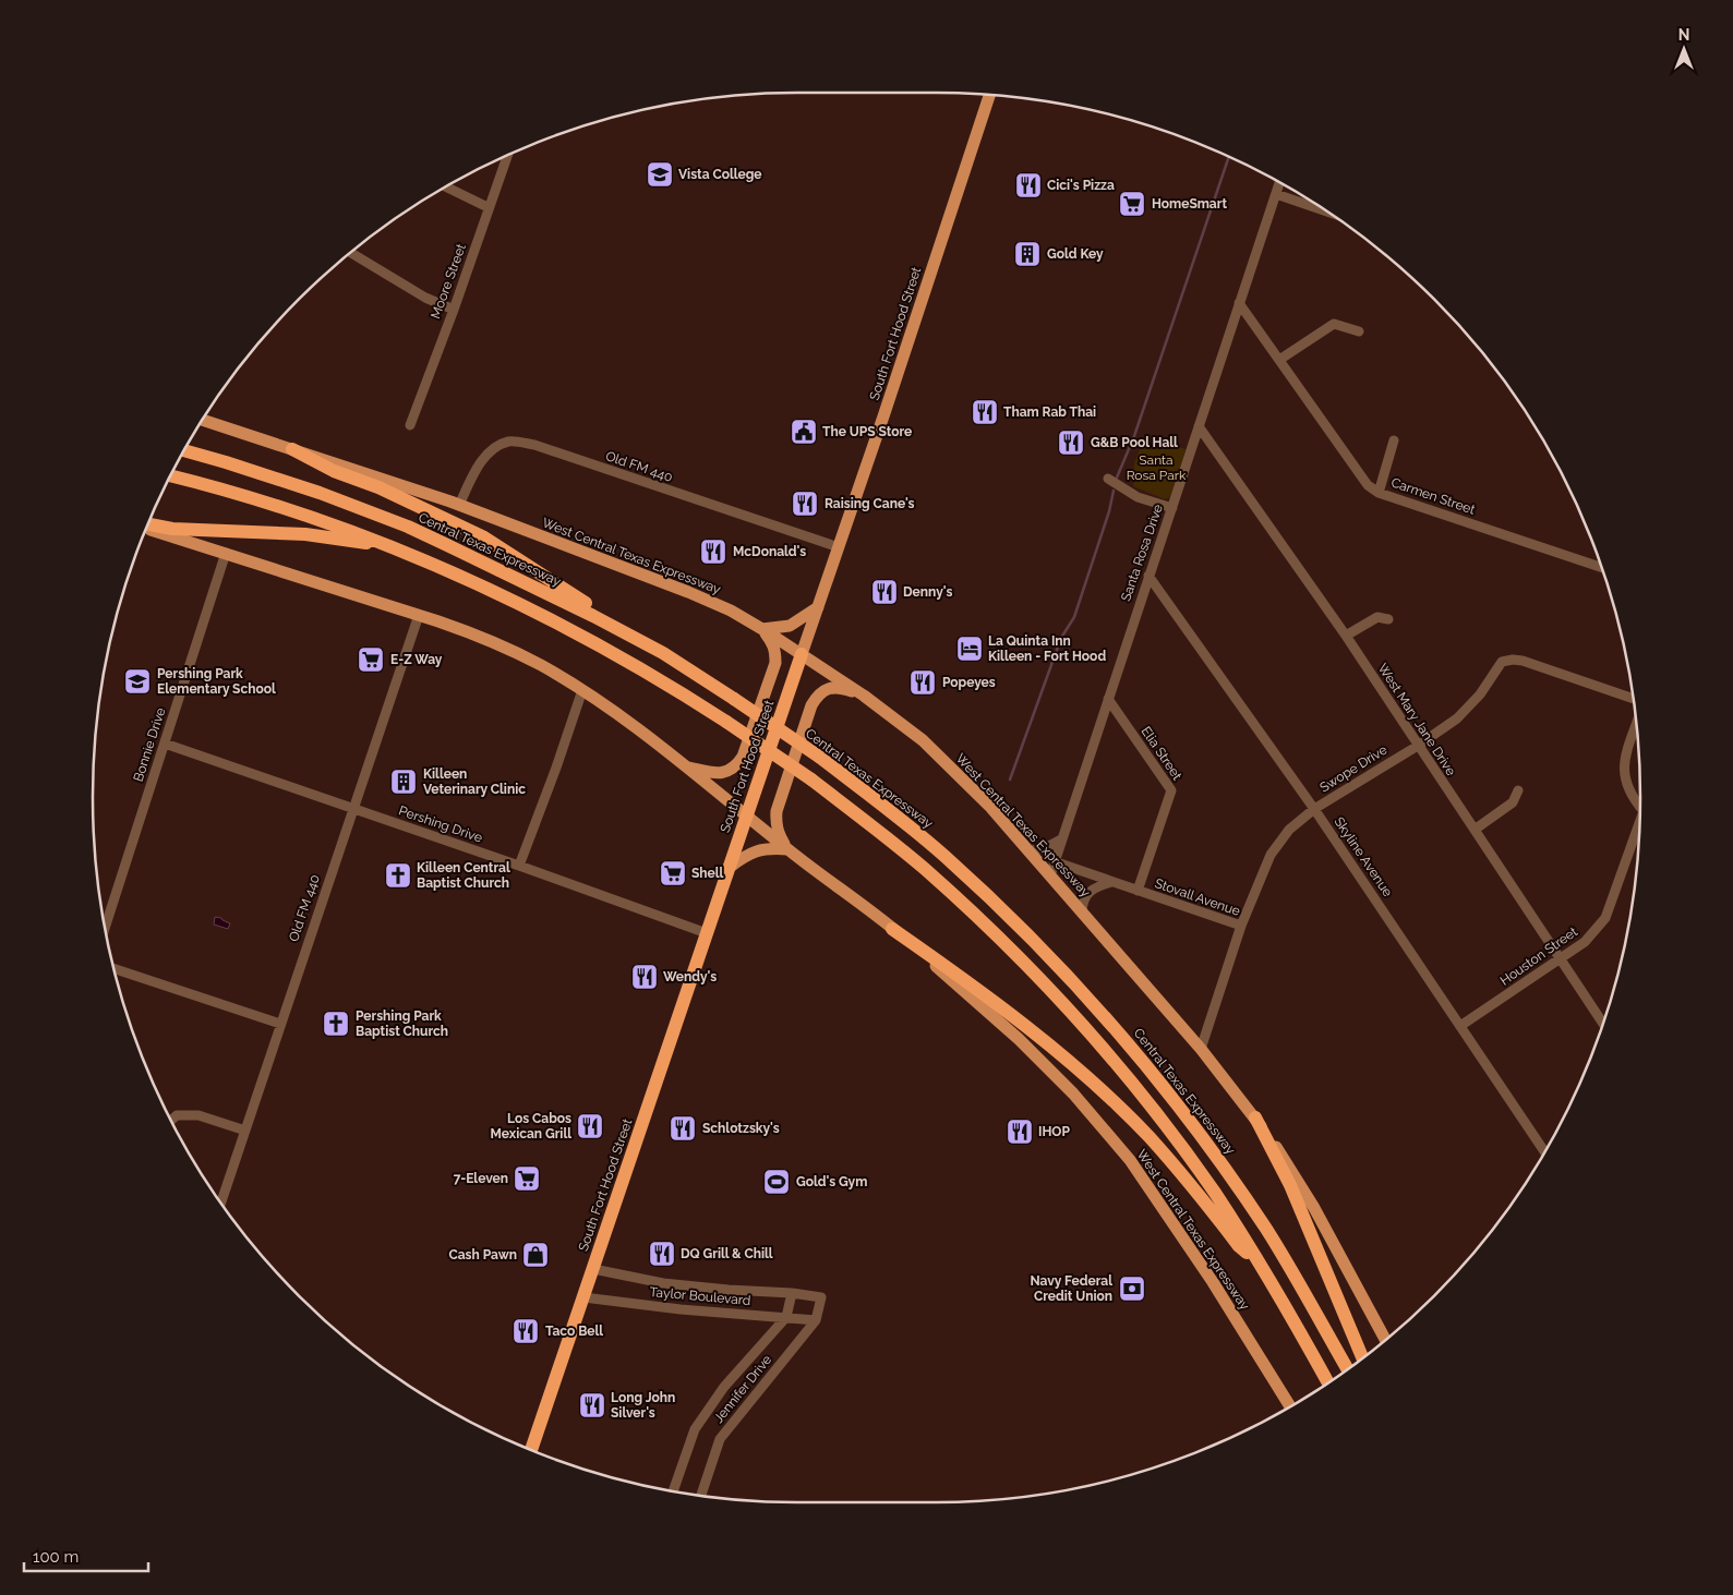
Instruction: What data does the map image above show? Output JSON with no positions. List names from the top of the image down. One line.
{"streets":{"highway":["South Fort Hood Street","Central Texas Expressway"],"main road":["West Central Texas Expressway"],"street":["Moore Street","Old FM 440","Carmen Street","Santa Rosa Drive","West Mary Jane Drive","Bonnie Drive","Elia Street","Swope Drive","Pershing Drive","Skyline Avenue","Stovall Avenue","Houston Street","Taylor Boulevard","Jennifer Drive"]},"crossings":[["South Fort Hood Street","Old FM 440"],["South Fort Hood Street","West Central Texas Expressway"],["South Fort Hood Street","Pershing Drive"],["South Fort Hood Street","Taylor Boulevard"],["Old FM 440","West Central Texas Expressway"],["Old FM 440","Pershing Drive"],["Carmen Street","Santa Rosa Drive"],["Santa Rosa Drive","West Central Texas Expressway"],["Santa Rosa Drive","West Mary Jane Drive"],["Santa Rosa Drive","Elia Street"],["Santa Rosa Drive","Skyline Avenue"],["Santa Rosa Drive","Stovall Avenue"],["West Central Texas Expressway","Bonnie Drive"],["West Central Texas Expressway","Stovall Avenue"],["West Mary Jane Drive","Swope Drive"],["West Mary Jane Drive","Houston Street"],["Bonnie Drive","Pershing Drive"],["Elia Street","Stovall Avenue"],["Swope Drive","Skyline Avenue"],["Swope Drive","Stovall Avenue"],["Skyline Avenue","Houston Street"],["Taylor Boulevard","Jennifer Drive"]],"parks":["Santa Rosa Park"],"places":{"school or university":["Vista College","Pershing Park Elementary School"],"restaurant":["Cici's Pizza","Tham Rab Thai","G&B Pool Hall","Raising Cane's","McDonald's","Denny's","Popeyes","Wendy's","Los Cabos Mexican Grill","Schlotzsky's","IHOP","DQ Grill & Chill","Taco Bell","Long John Silver's"],"supermarket":["HomeSmart","E-Z Way","Shell","7-Eleven"],"building":["Gold Key","Killeen Veterinary Clinic"],"public building":["The UPS Store"],"hotel":["La Quinta Inn Killeen - Fort Hood"],"church":["Killeen Central Baptist Church","Pershing Park Baptist Church"],"sports":["Gold's Gym"],"shop":["Cash Pawn"],"bank":["Navy Federal Credit Union"]},"scale_bar":"100 m","north":"top"}
